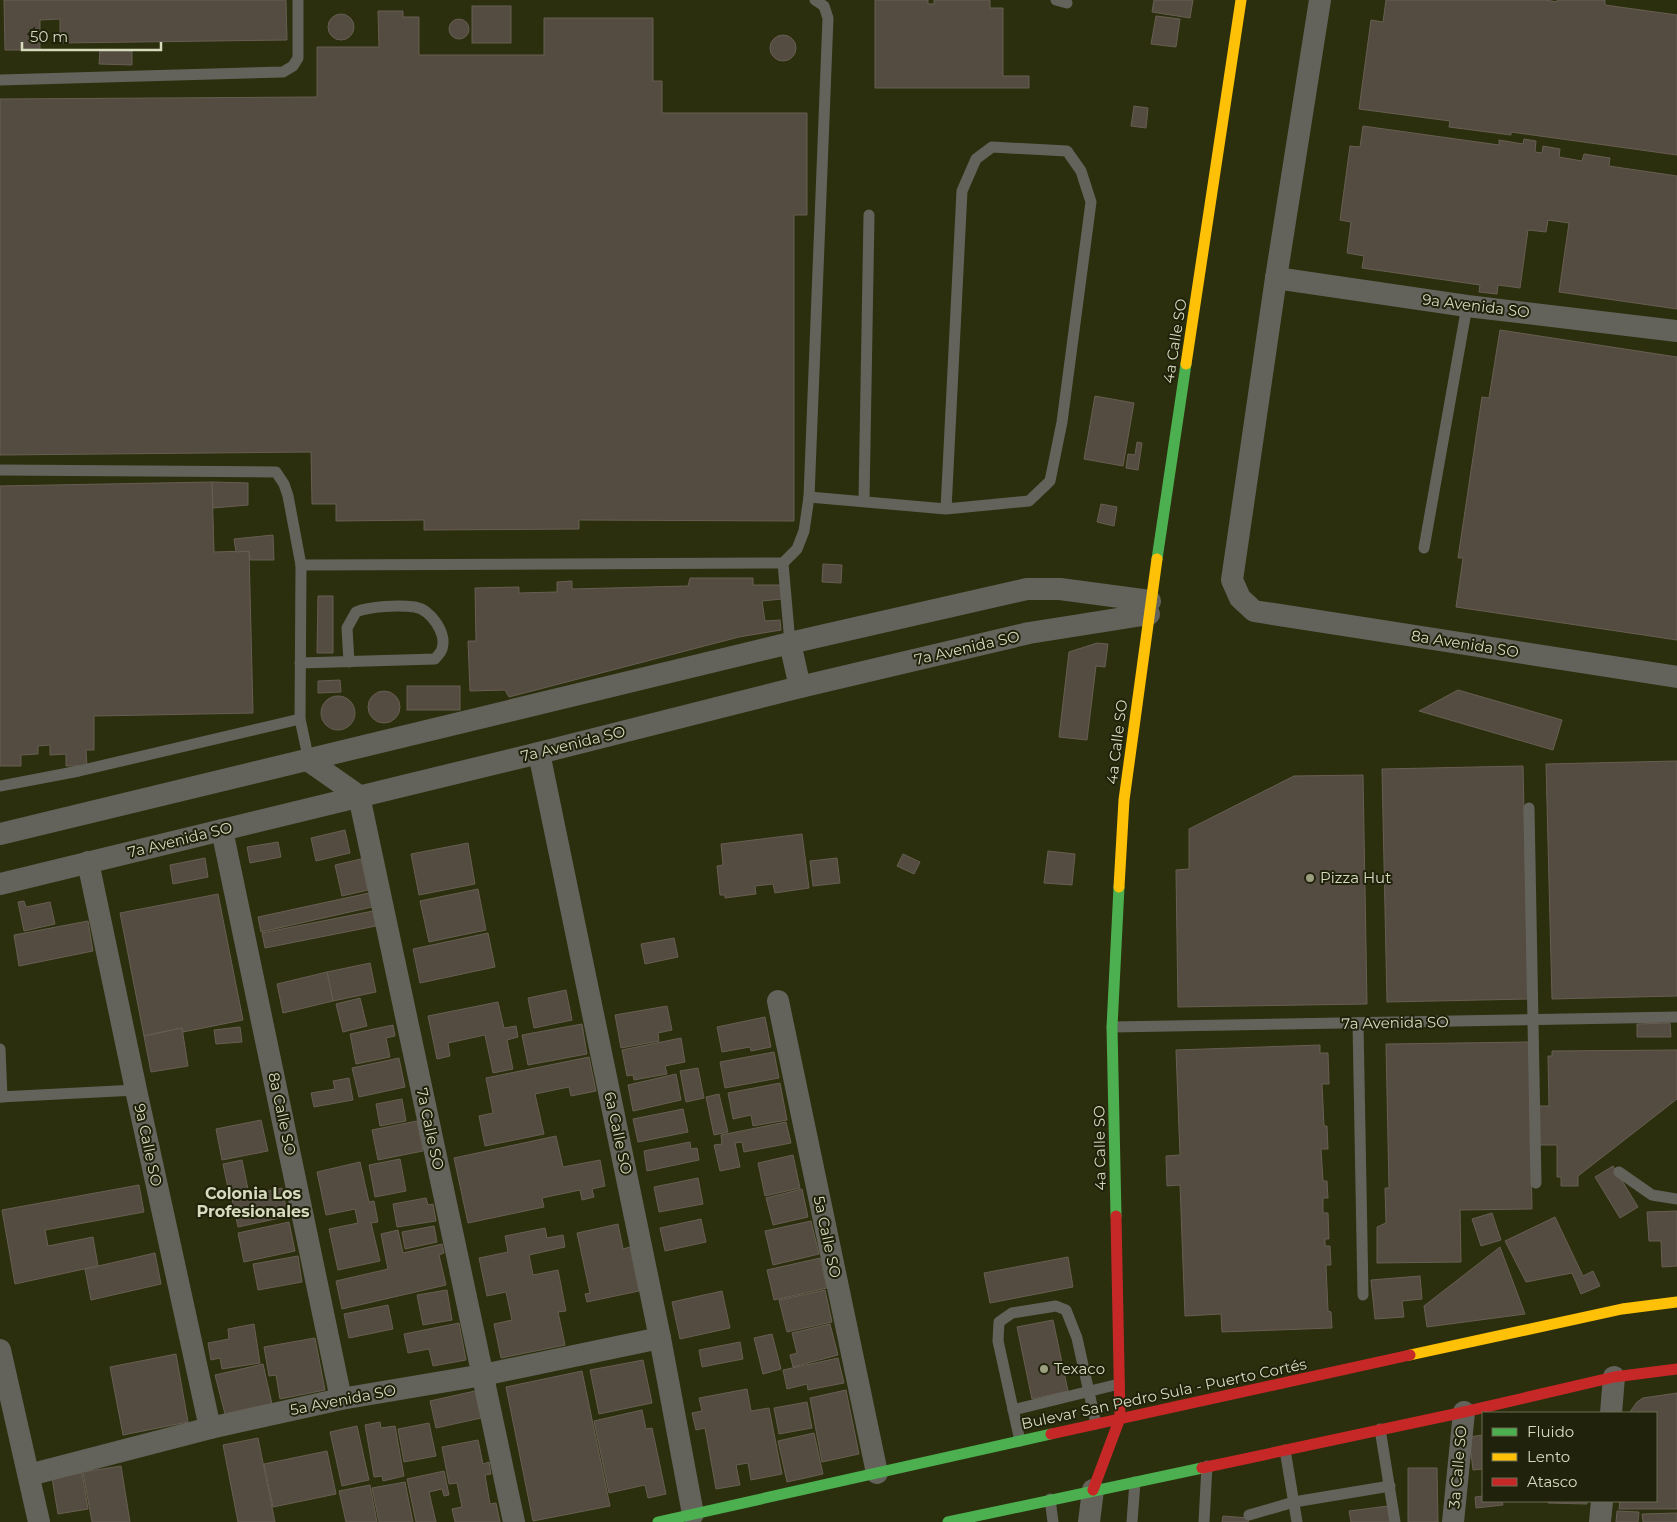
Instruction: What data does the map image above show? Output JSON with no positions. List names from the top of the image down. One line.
{"streets":{"main road":["4a Calle SO","Bulevar San Pedro Sula - Puerto Cortés"],"street":["9a Avenida SO","8a Avenida SO","7a Avenida SO","8a Calle SO","7a Calle SO","6a Calle SO","9a Calle SO","5a Calle SO","5a Avenida SO","3a Calle SO"]},"crossings":[["9a Avenida SO","8a Avenida SO"],["4a Calle SO","7a Avenida SO"],["4a Calle SO","Bulevar San Pedro Sula - Puerto Cortés"],["7a Avenida SO","8a Calle SO"],["7a Avenida SO","7a Calle SO"],["7a Avenida SO","6a Calle SO"],["7a Avenida SO","9a Calle SO"],["8a Calle SO","5a Avenida SO"],["7a Calle SO","5a Avenida SO"],["6a Calle SO","Bulevar San Pedro Sula - Puerto Cortés"],["6a Calle SO","5a Avenida SO"],["9a Calle SO","5a Avenida SO"],["5a Calle SO","Bulevar San Pedro Sula - Puerto Cortés"]],"districts":["Colonia Los Profesionales"],"places":["Pizza Hut","Texaco"],"legend":["Fluido","Lento","Atasco"],"scale_bar":"50 m"}
